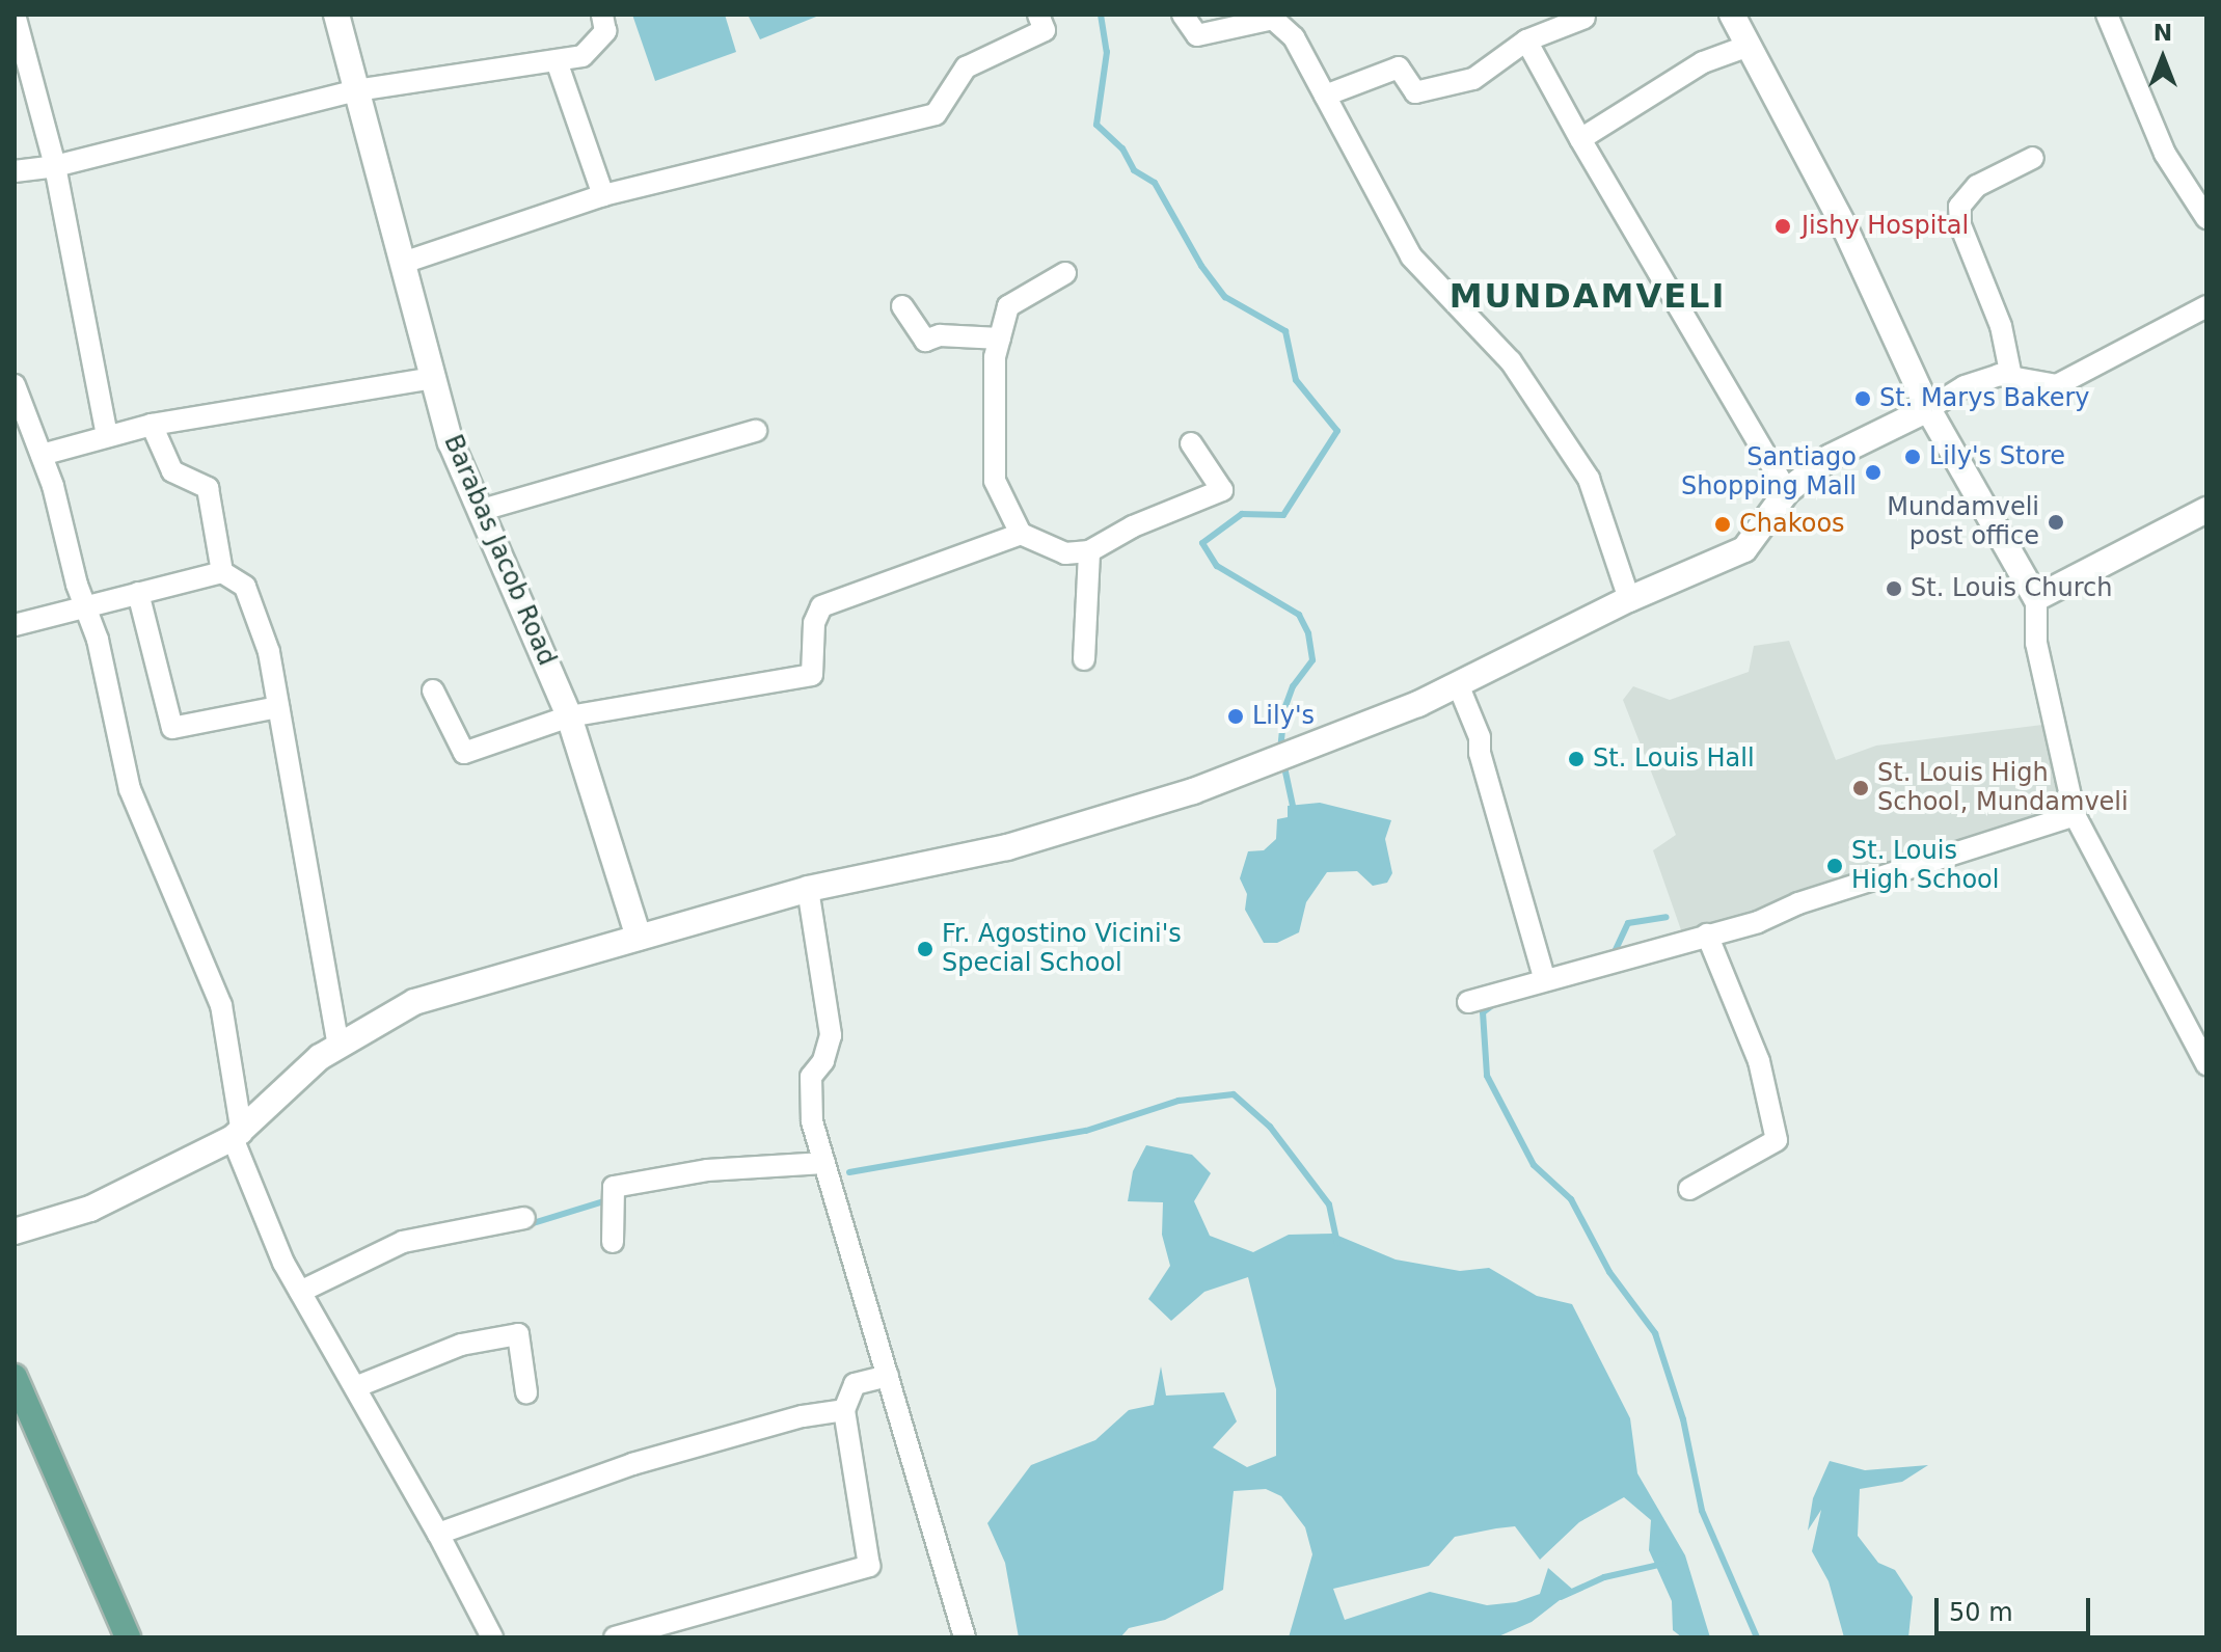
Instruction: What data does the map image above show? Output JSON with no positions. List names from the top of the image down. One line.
{"streets":{"main road":["Barabas Jacob Road"]},"districts":["MUNDAMVELI"],"places":["Jishy Hospital","St. Marys Bakery","Lily's Store","Santiago Shopping Mall","Mundamveli post office","Chakoos","St. Louis Church","Lily's","St. Louis Hall","St. Louis High School, Mundamveli","St. Louis High School","Fr. Agostino Vicini's Special School"],"scale_bar":"50 m","north":"top"}
